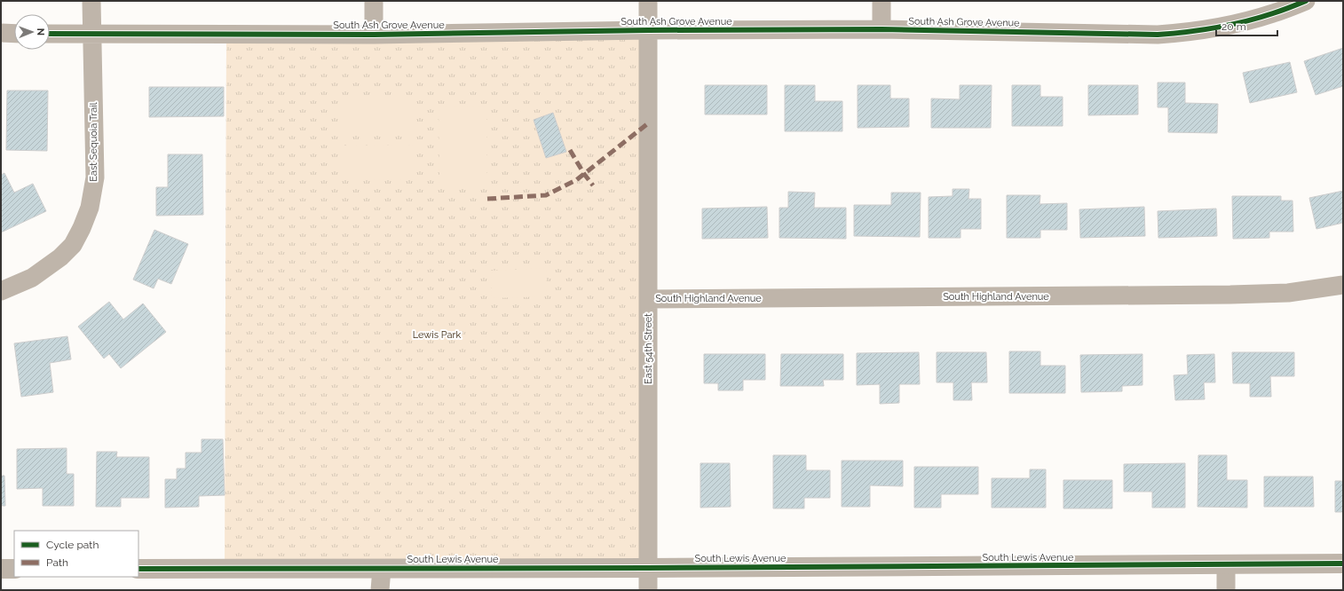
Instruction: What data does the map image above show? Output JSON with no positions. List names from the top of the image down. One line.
{"streets":{"street":["South Ash Grove Avenue","East Sequoia Trail","South Highland Avenue","East 54th Street","South Lewis Avenue"]},"crossings":[["South Ash Grove Avenue","East Sequoia Trail"],["South Ash Grove Avenue","East 54th Street"],["South Highland Avenue","East 54th Street"],["East 54th Street","South Lewis Avenue"]],"parks":["Lewis Park"],"legend":["Cycle path","Path"],"scale_bar":"20 m","north":"right"}
